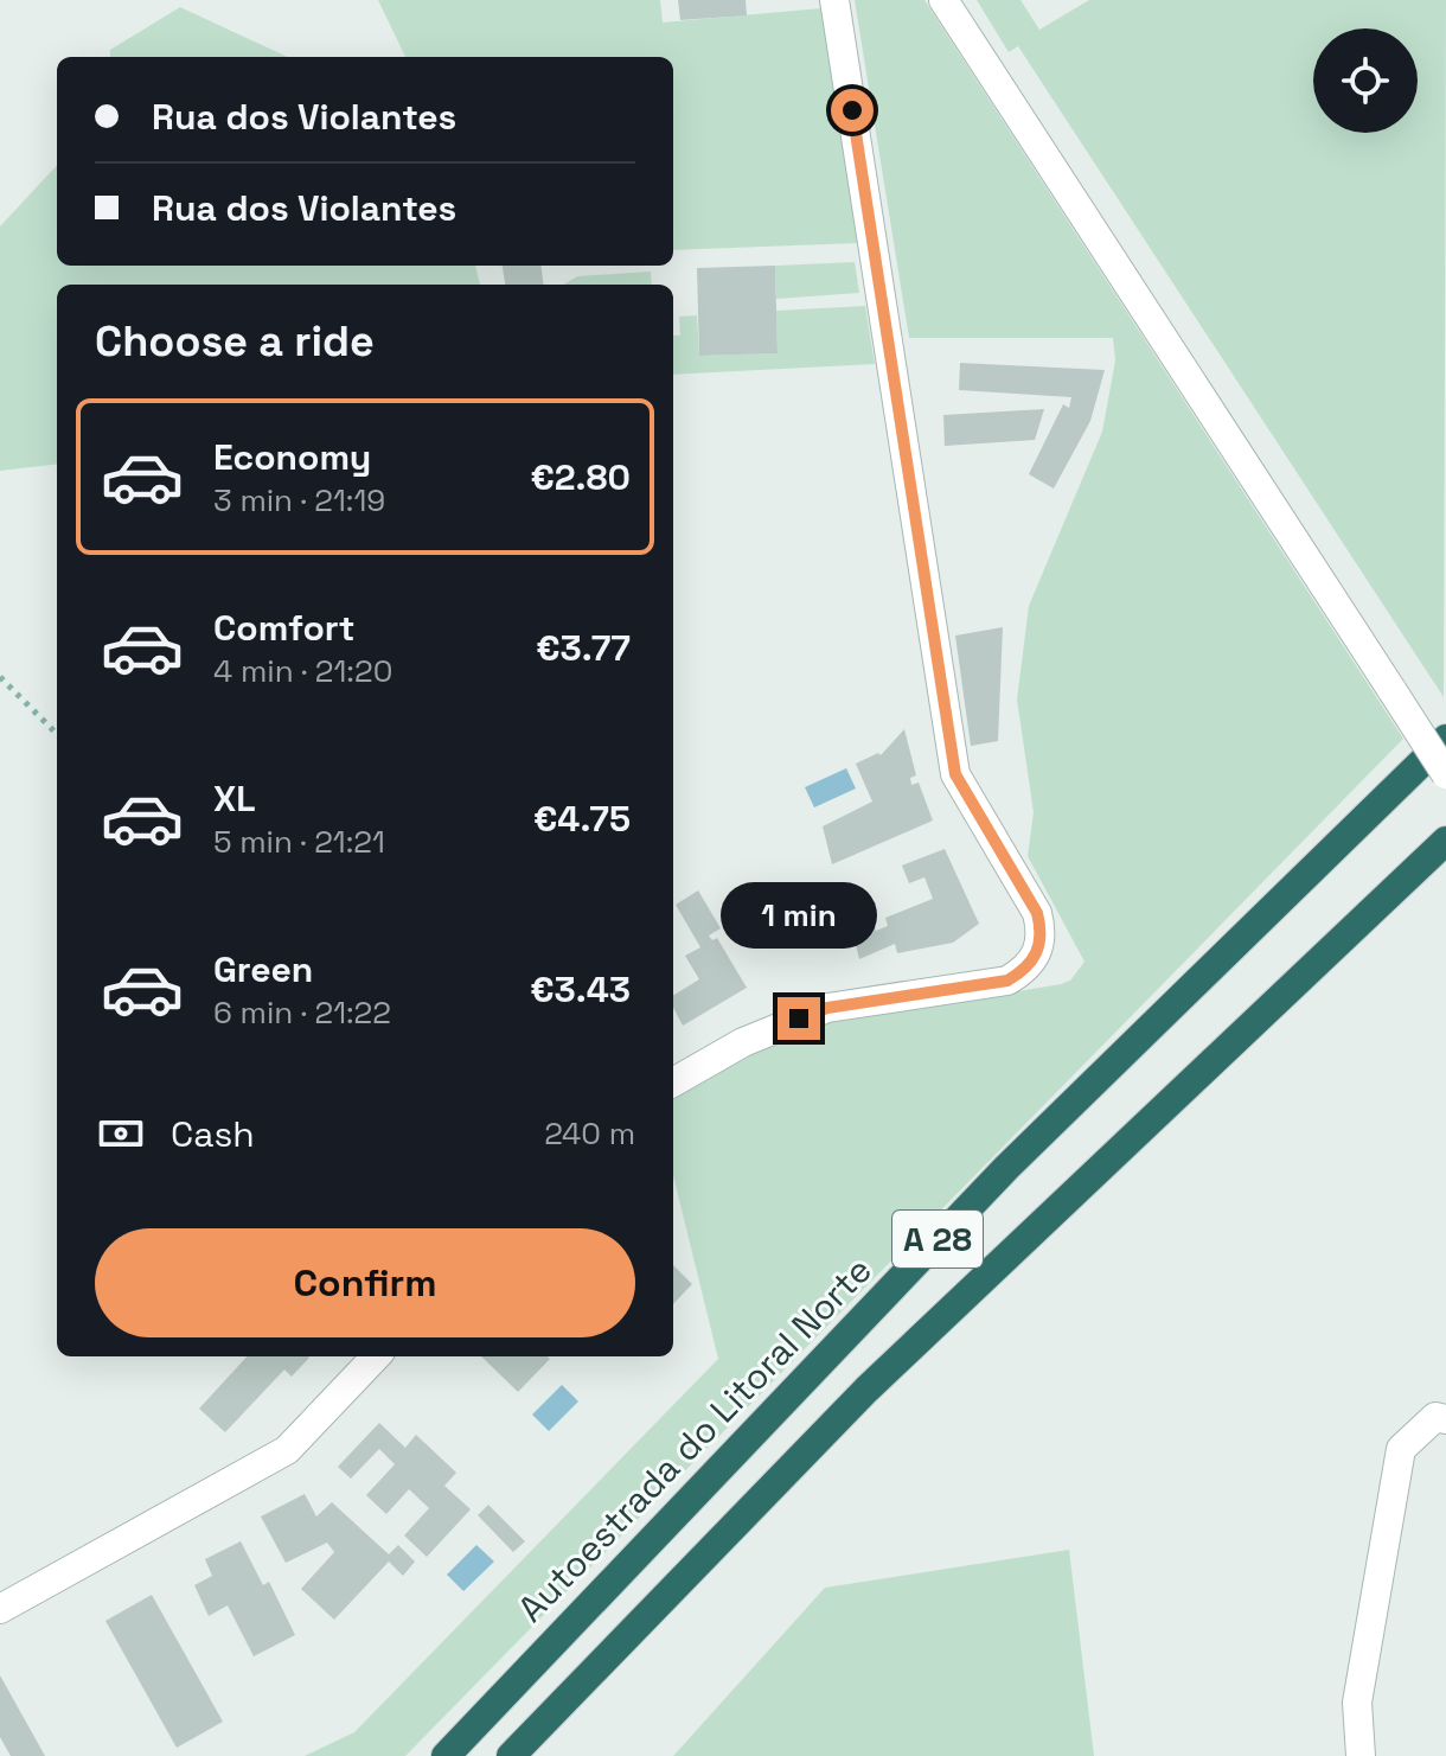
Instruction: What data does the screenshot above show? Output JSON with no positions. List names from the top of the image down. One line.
{"streets":{"highway":["A 28","Autoestrada do Litoral Norte"]},"page":{"banner":["Rua dos Violantes","Rua dos Violantes"],"heading":"Choose a ride","list":[{"name":"Economy","note":"3 min · 21:19","value":"€2.80"},{"name":"Comfort","note":"4 min · 21:20","value":"€3.77"},{"name":"XL","note":"5 min · 21:21","value":"€4.75"},{"name":"Green","note":"6 min · 21:22","value":"€3.43"}],"bubble":"1 min","pay":["Cash","240 m"],"buttons":"Confirm"}}
